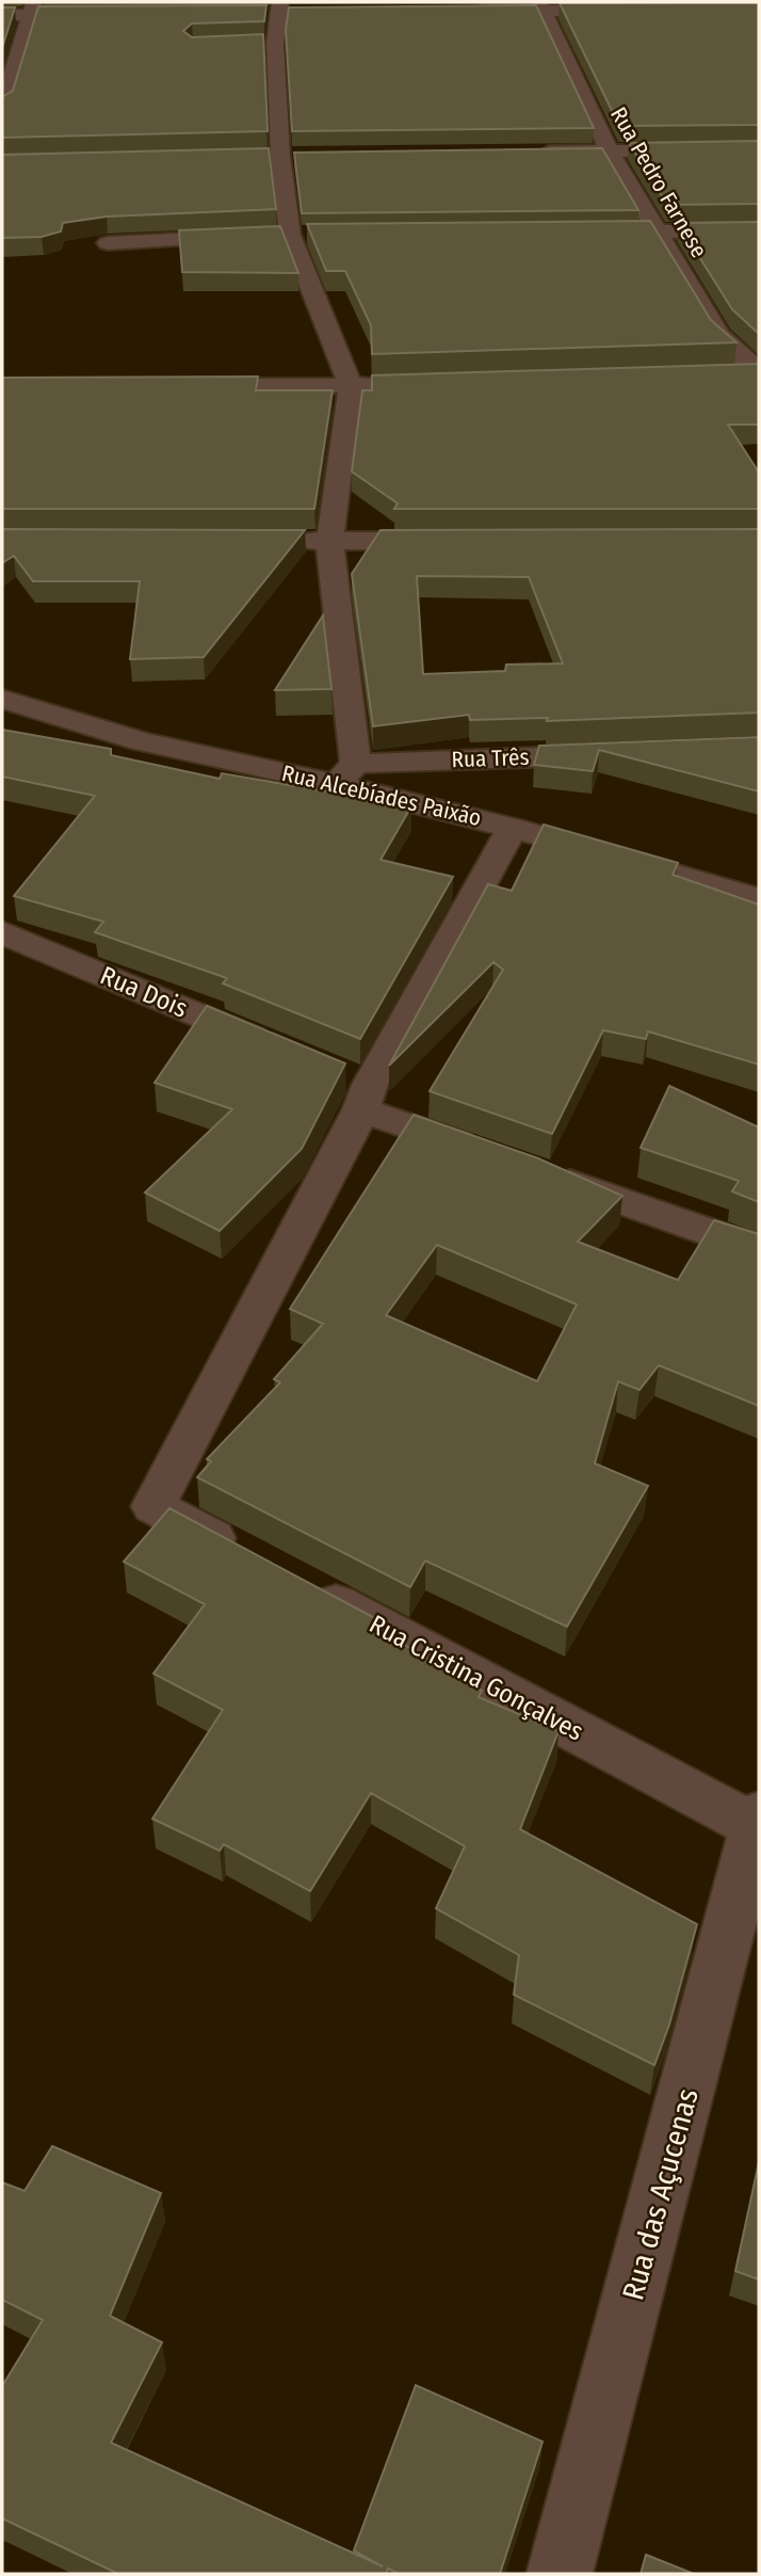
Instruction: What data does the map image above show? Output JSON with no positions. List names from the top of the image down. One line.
{"streets":{"street":["Rua Pedro Farnese","Rua Três","Rua Alcebíades Paixão","Rua Dois","Rua Cristina Gonçalves","Rua das Açucenas"]},"crossings":[["Rua Três","Rua Alcebíades Paixão"],["Rua Cristina Gonçalves","Rua das Açucenas"]]}
